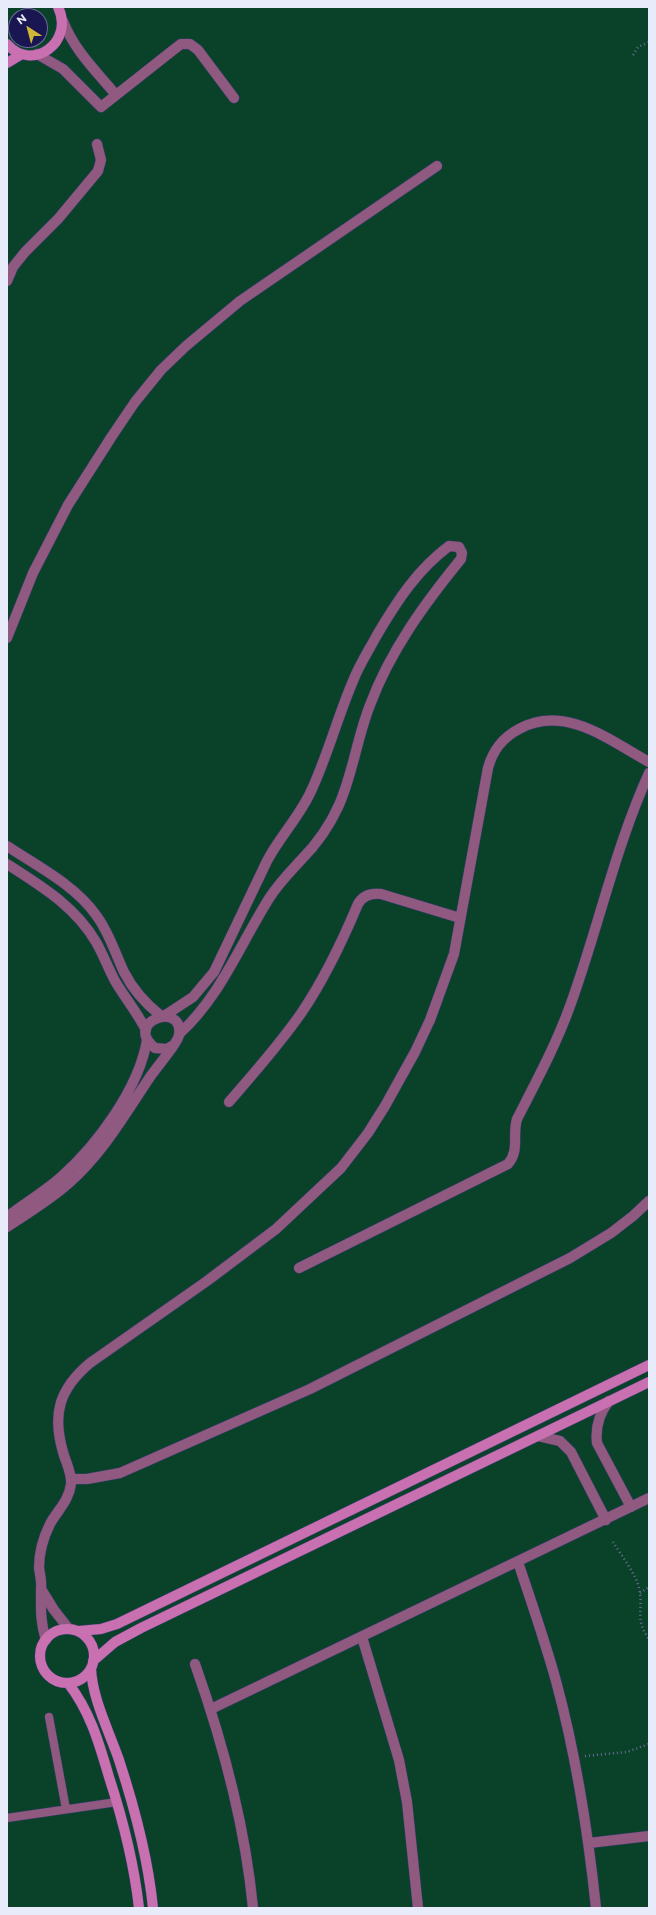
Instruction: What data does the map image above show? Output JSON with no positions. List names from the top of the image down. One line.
{"north":"top left"}
